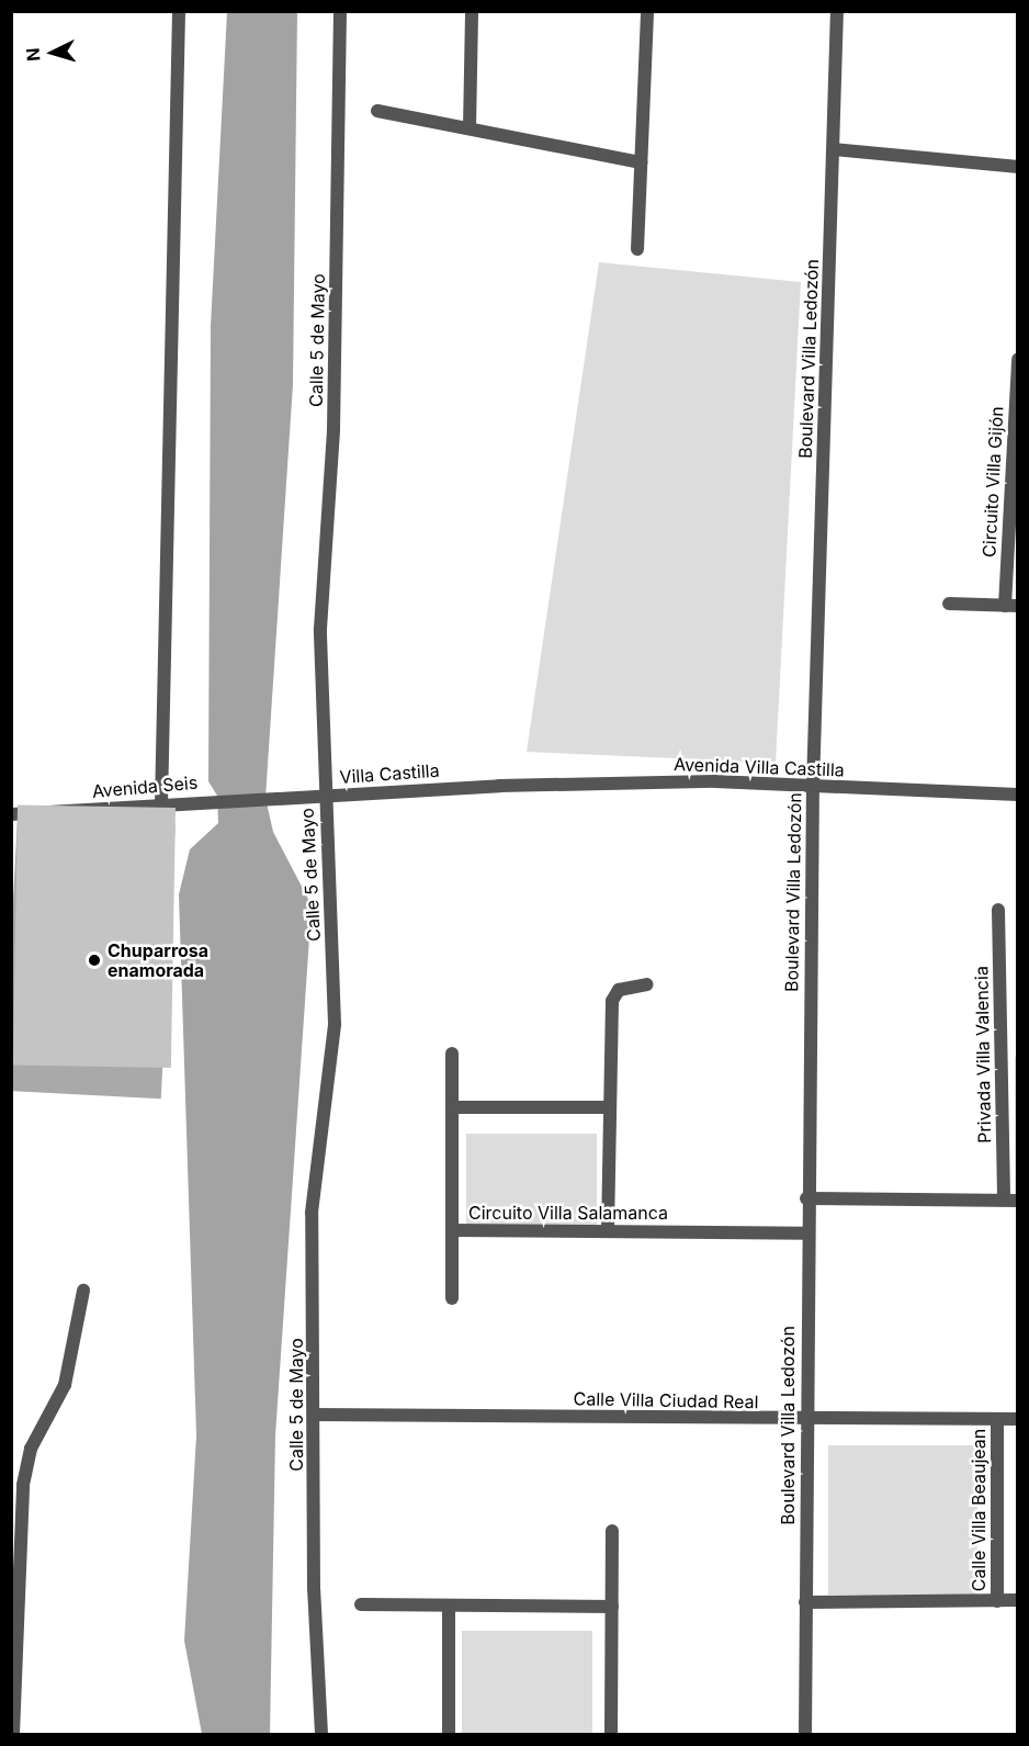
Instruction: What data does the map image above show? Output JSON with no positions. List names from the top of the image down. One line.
{"streets":{"street":["Calle 5 de Mayo","Boulevard Villa Ledozón","Circuito Villa Gijón","Avenida Villa Castilla","Villa Castilla","Avenida Seis","Privada Villa Valencia","Circuito Villa Salamanca","Calle Villa Ciudad Real","Calle Villa Beaujean"]},"crossings":[["Calle 5 de Mayo","Villa Castilla"],["Calle 5 de Mayo","Calle Villa Ciudad Real"],["Boulevard Villa Ledozón","Avenida Villa Castilla"],["Boulevard Villa Ledozón","Circuito Villa Salamanca"],["Boulevard Villa Ledozón","Calle Villa Ciudad Real"],["Avenida Villa Castilla","Villa Castilla"],["Villa Castilla","Avenida Seis"],["Calle Villa Ciudad Real","Calle Villa Beaujean"]],"places":["Chuparrosa enamorada"],"north":"left"}
